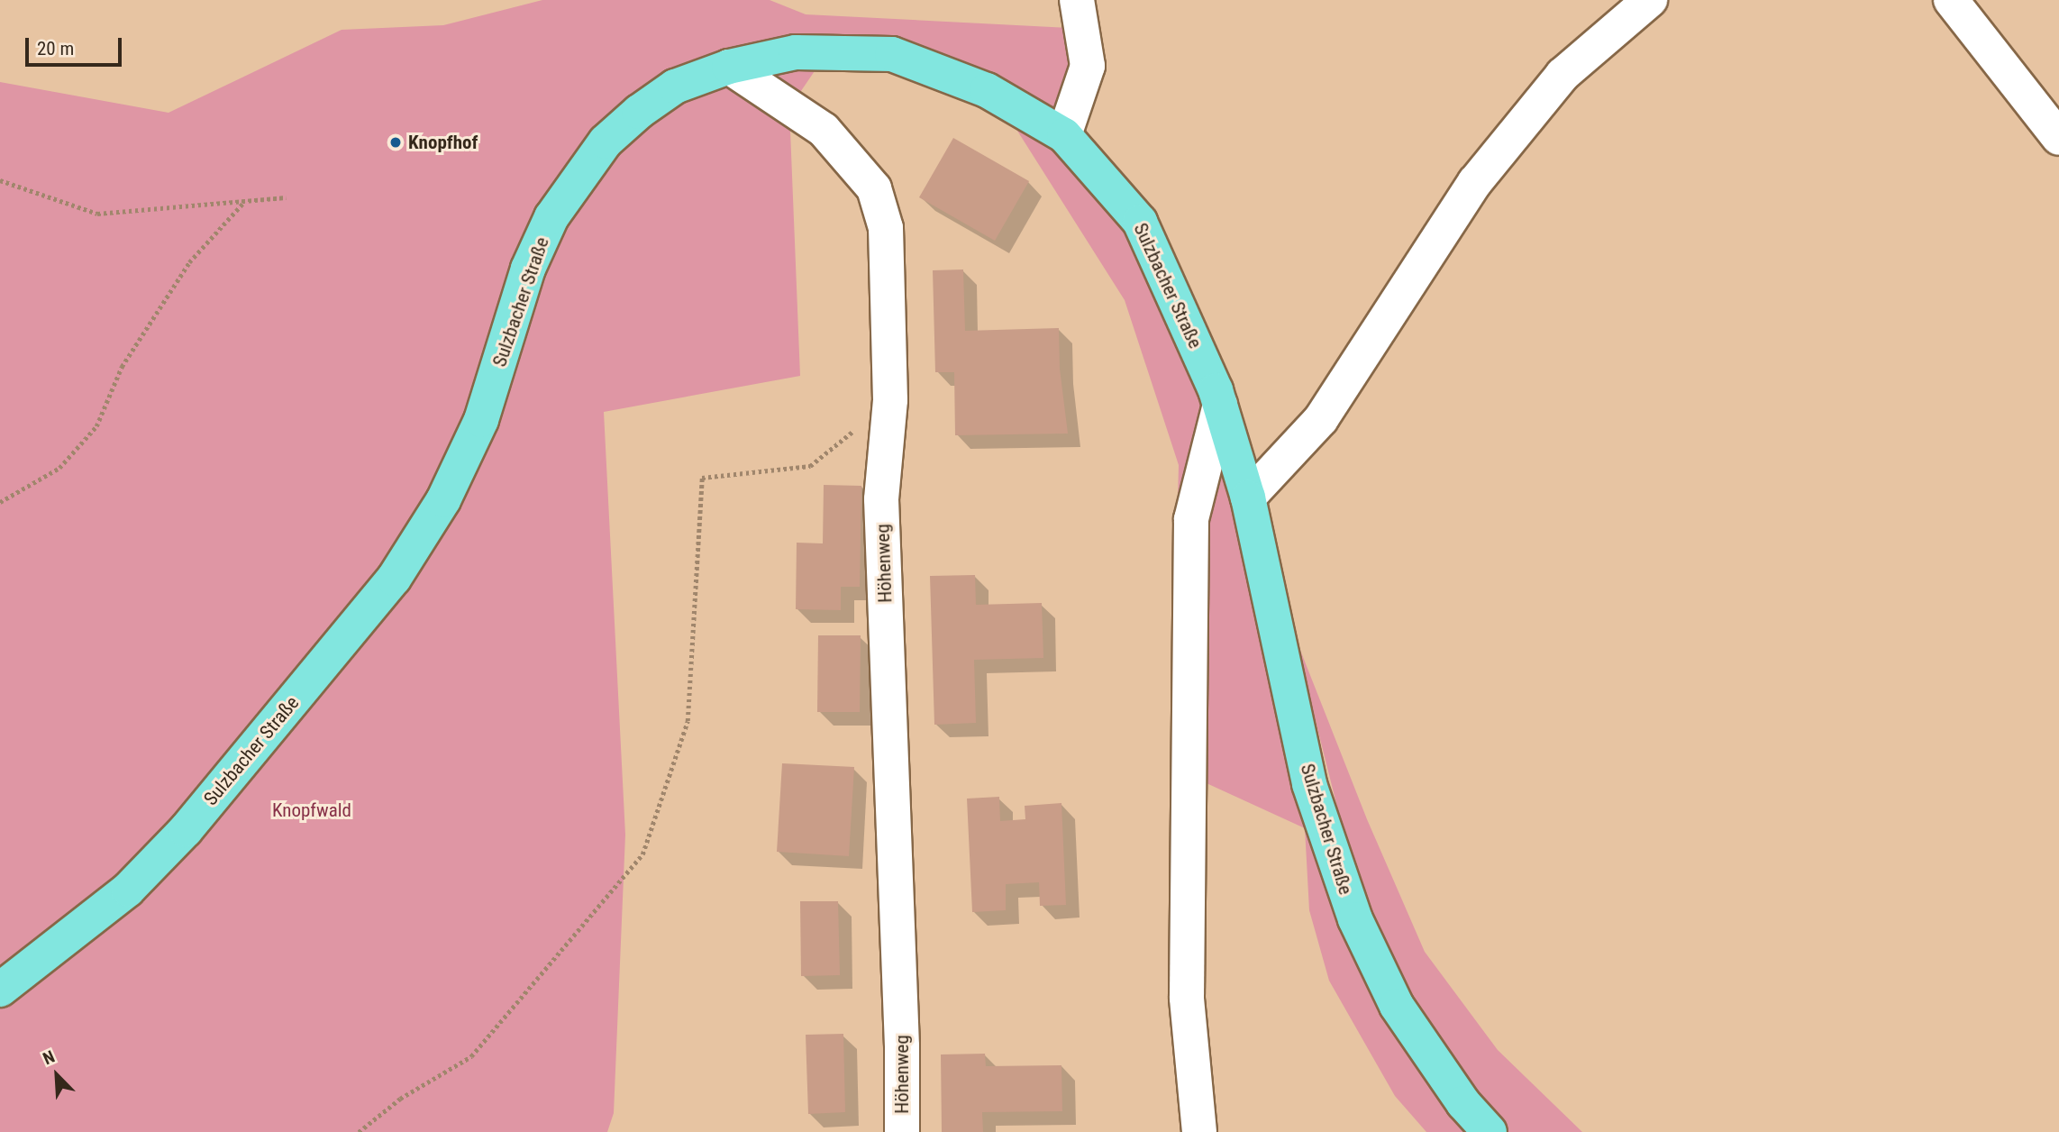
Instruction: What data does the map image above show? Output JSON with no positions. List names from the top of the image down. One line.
{"streets":{"main road":["Sulzbacher Straße"],"street":["Höhenweg"]},"crossings":[["Sulzbacher Straße","Höhenweg"]],"parks":["Knopfwald"],"places":["Knopfhof"],"scale_bar":"20 m","north":"top left"}
